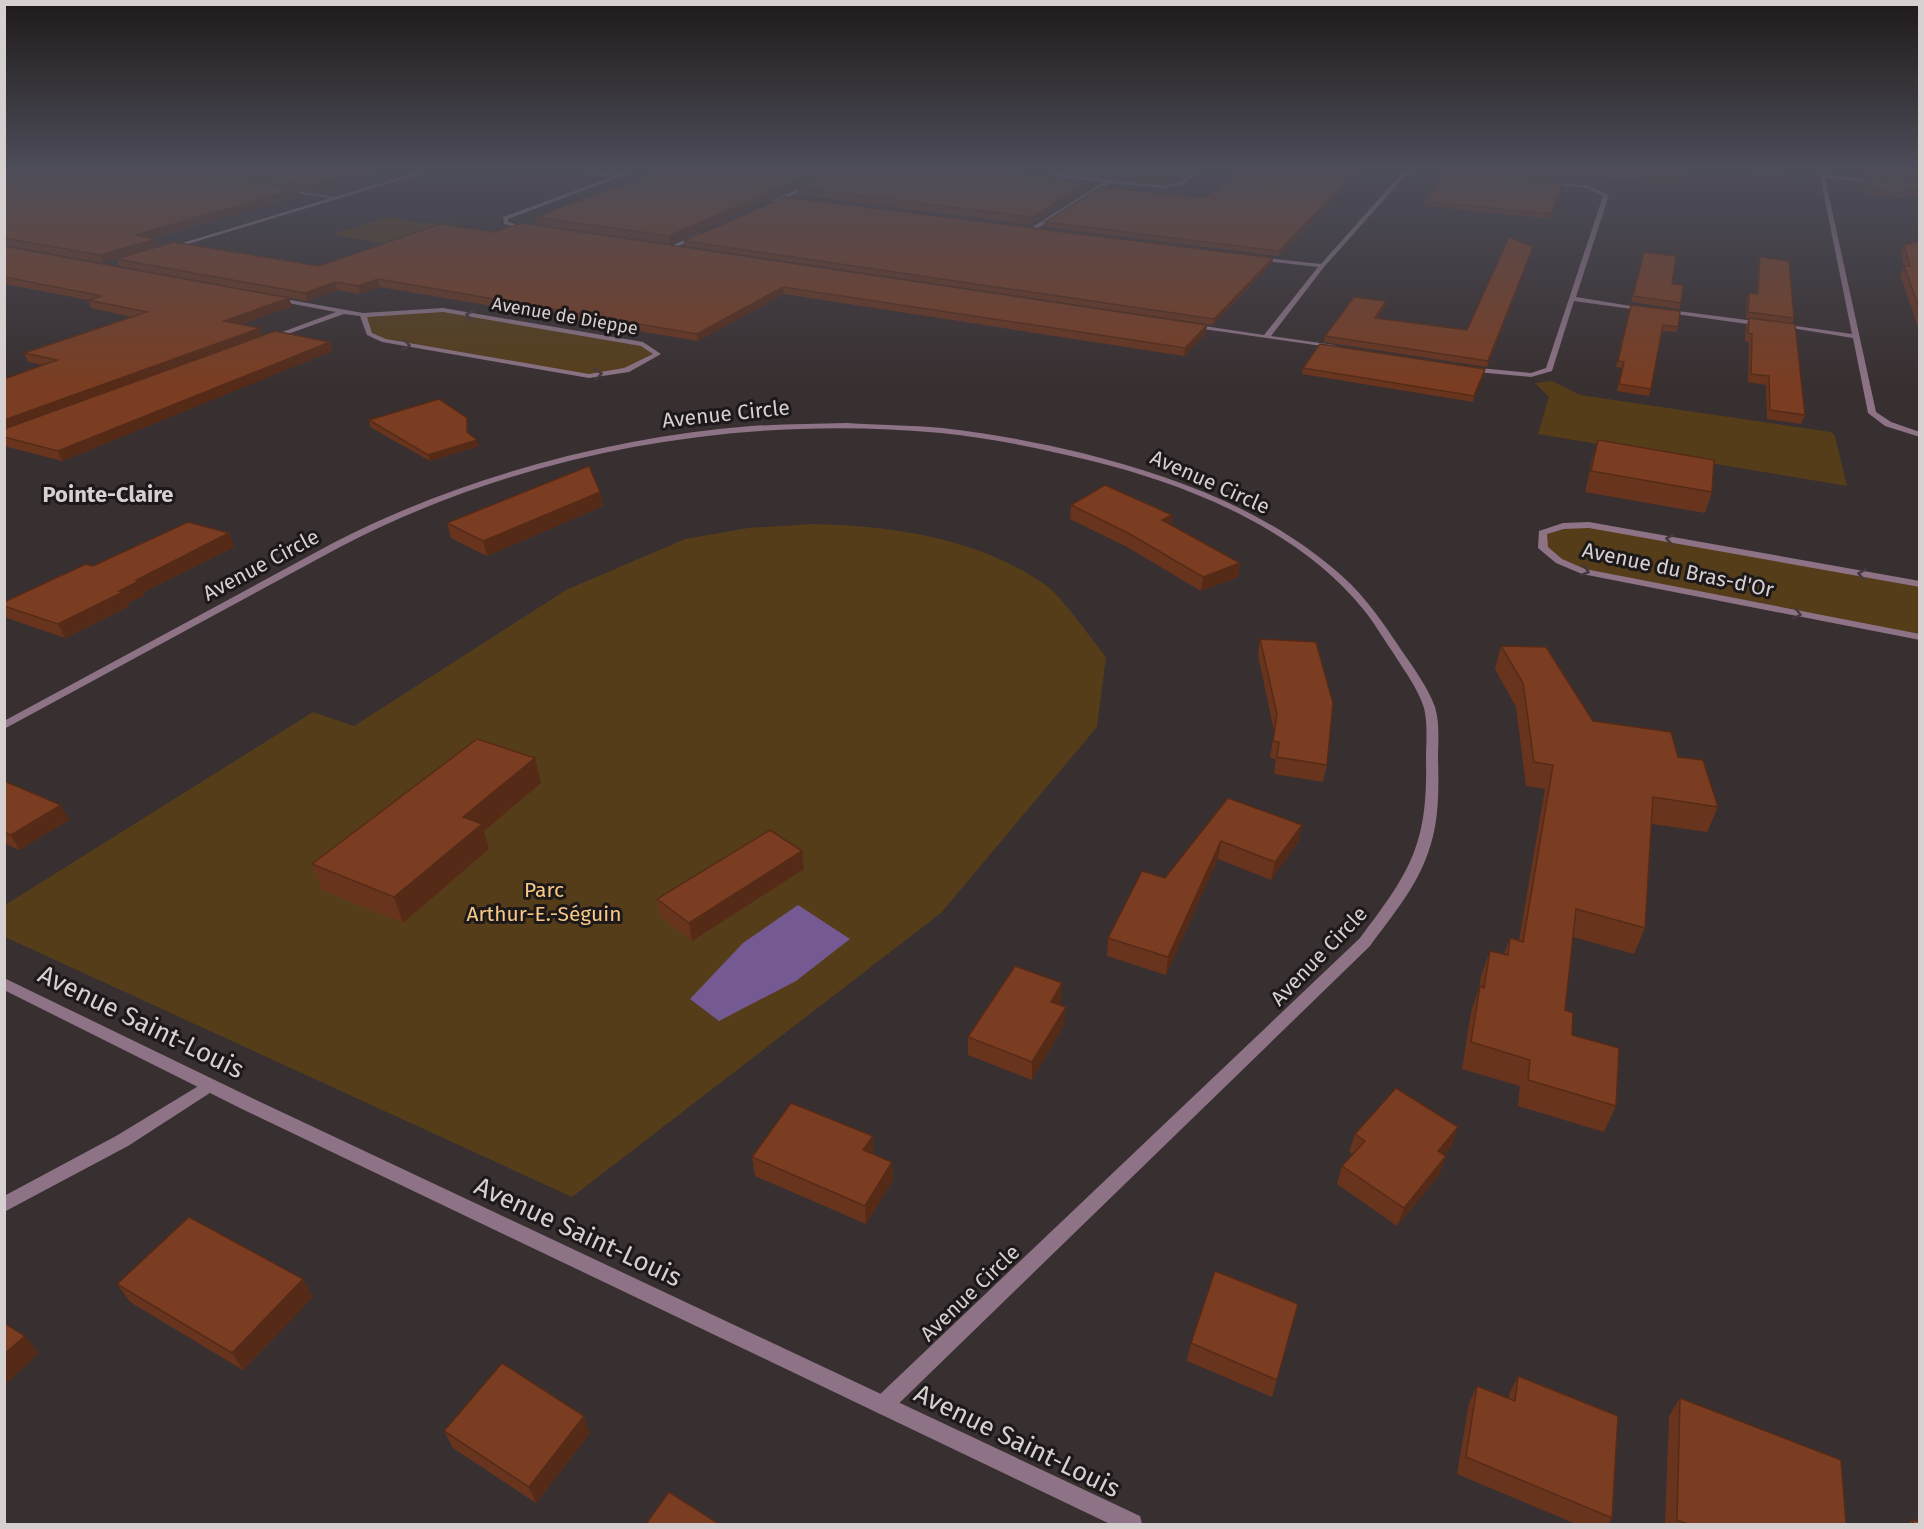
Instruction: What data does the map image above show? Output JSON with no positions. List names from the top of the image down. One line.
{"streets":{"street":["Avenue de Dieppe","Avenue Circle","Avenue du Bras-d'Or","Avenue Saint-Louis"]},"crossings":[["Avenue Circle","Avenue Saint-Louis"]],"districts":["Pointe-Claire"],"parks":["Parc Arthur-E.-Séguin"]}
